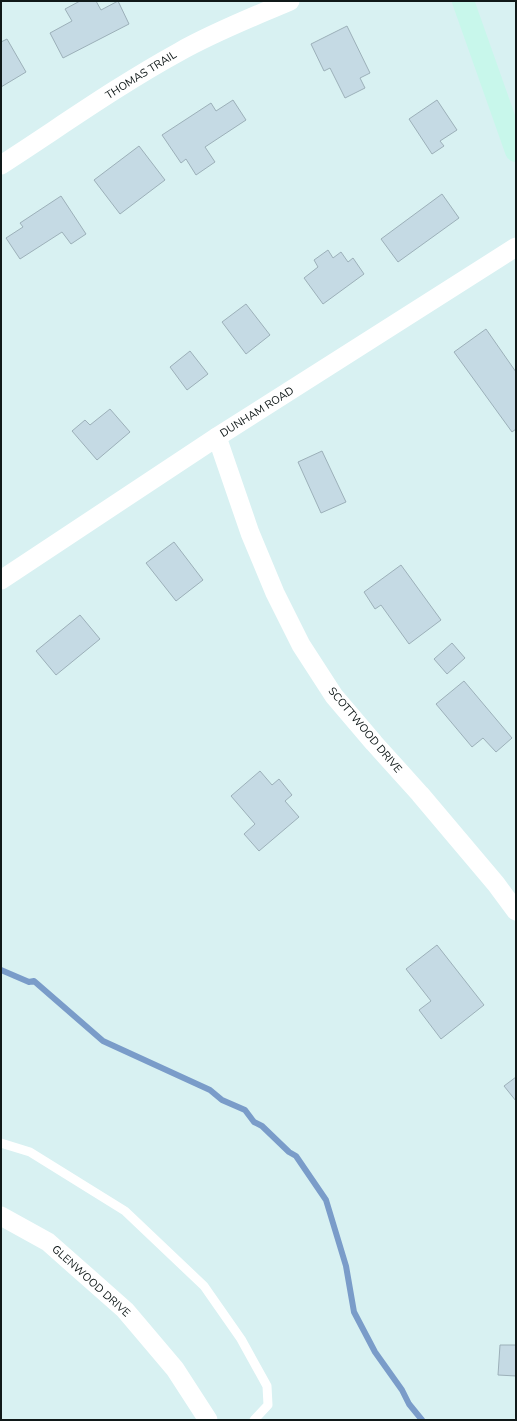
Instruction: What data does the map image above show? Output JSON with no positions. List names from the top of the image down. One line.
{"streets":{"street":["THOMAS TRAIL","DUNHAM ROAD","SCOTTWOOD DRIVE","GLENWOOD DRIVE"]},"crossings":[["DUNHAM ROAD","SCOTTWOOD DRIVE"]]}
